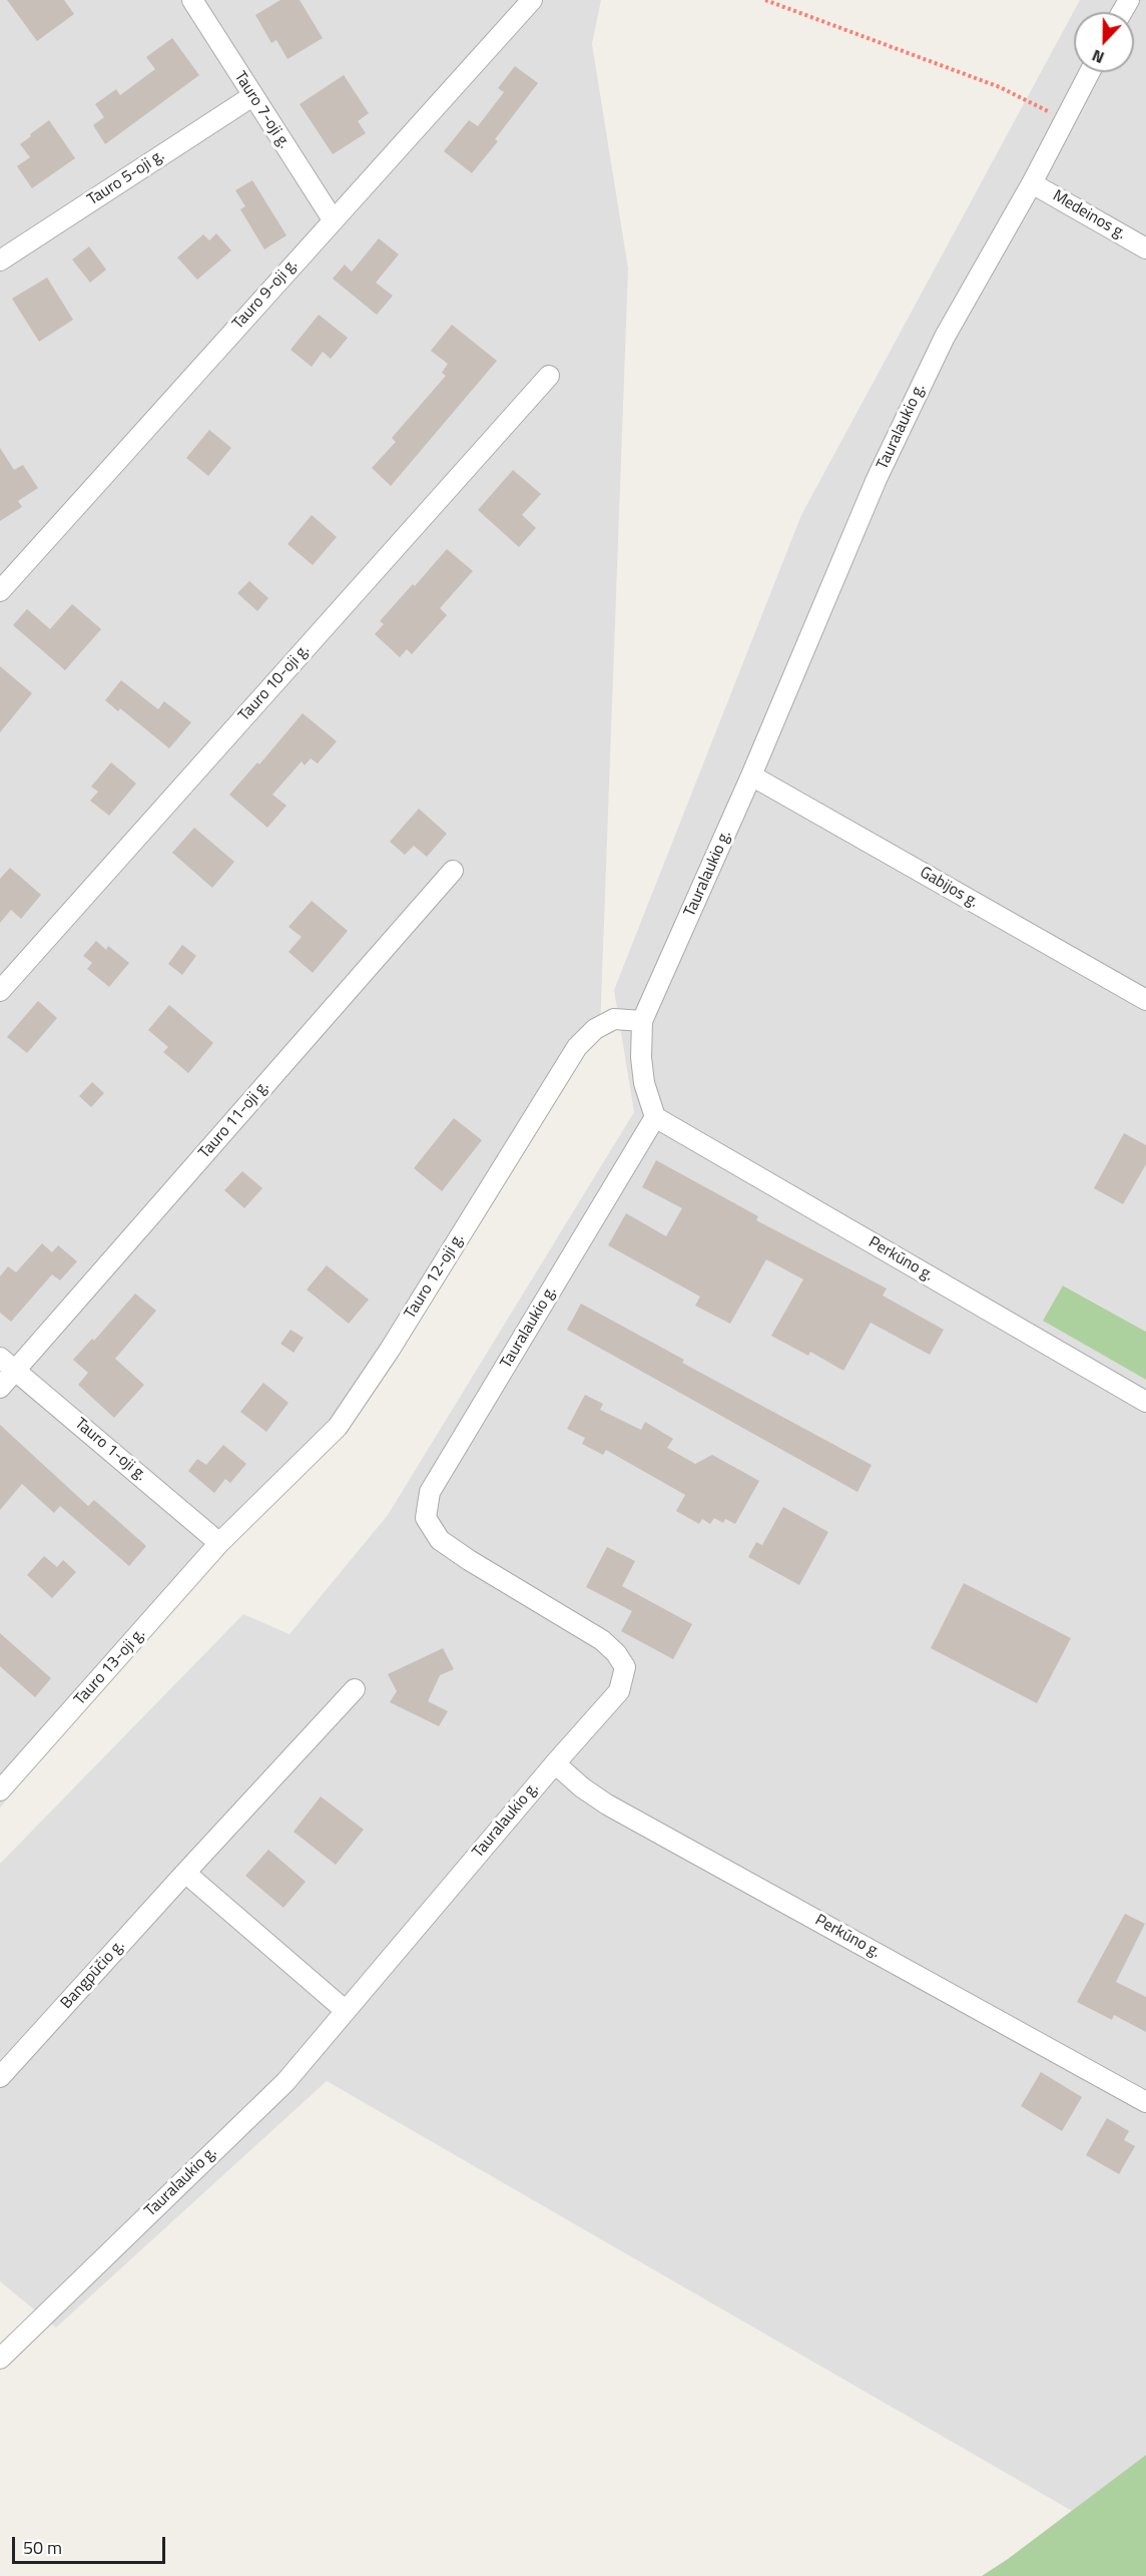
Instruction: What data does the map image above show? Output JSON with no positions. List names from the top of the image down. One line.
{"streets":{"street":["Tauro 7-oji g.","Tauro 5-oji g.","Medeinos g.","Tauro 9-oji g.","Tauralaukio g.","Tauro 10-oji g.","Gabijos g.","Tauro 11-oji g.","Perkūno g.","Tauro 12-oji g.","Tauro 1-oji g.","Tauro 13-oji g.","Bangpūčio g."]},"crossings":[["Tauro 7-oji g.","Tauro 5-oji g."],["Tauro 7-oji g.","Tauro 9-oji g."],["Medeinos g.","Tauralaukio g."],["Tauralaukio g.","Gabijos g."],["Tauralaukio g.","Perkūno g."],["Tauralaukio g.","Tauro 12-oji g."],["Tauro 11-oji g.","Tauro 1-oji g."],["Tauro 12-oji g.","Tauro 1-oji g."],["Tauro 12-oji g.","Tauro 13-oji g."],["Tauro 1-oji g.","Tauro 13-oji g."]],"scale_bar":"50 m","north":"bottom"}
